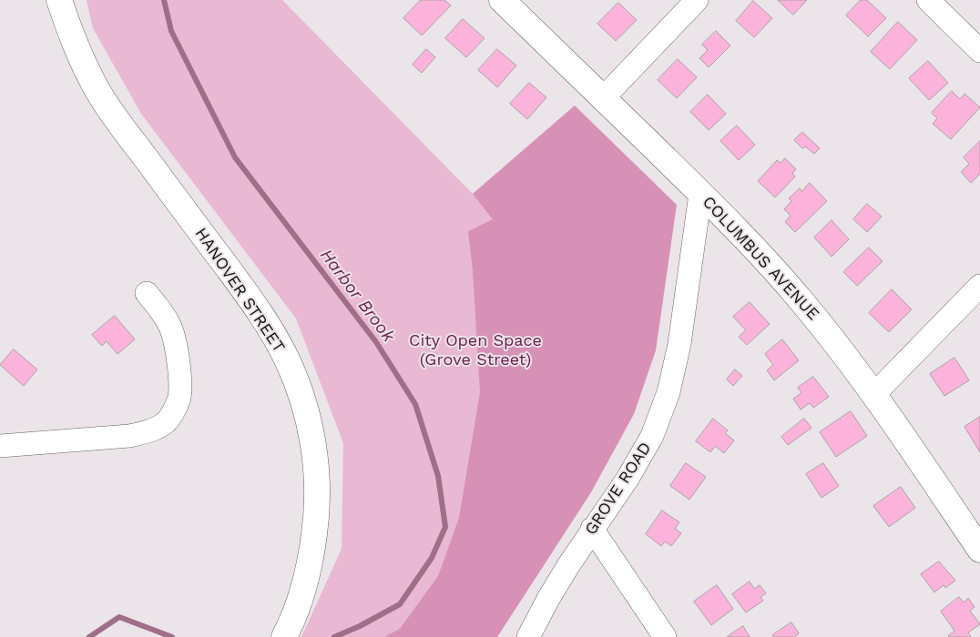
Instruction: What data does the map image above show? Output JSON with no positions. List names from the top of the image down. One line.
{"streets":{"street":["COLUMBUS AVENUE","HANOVER STREET","GROVE ROAD"]},"crossings":[["COLUMBUS AVENUE","GROVE ROAD"]],"water":["Harbor Brook"],"parks":["City Open Space (Grove Street)"]}
